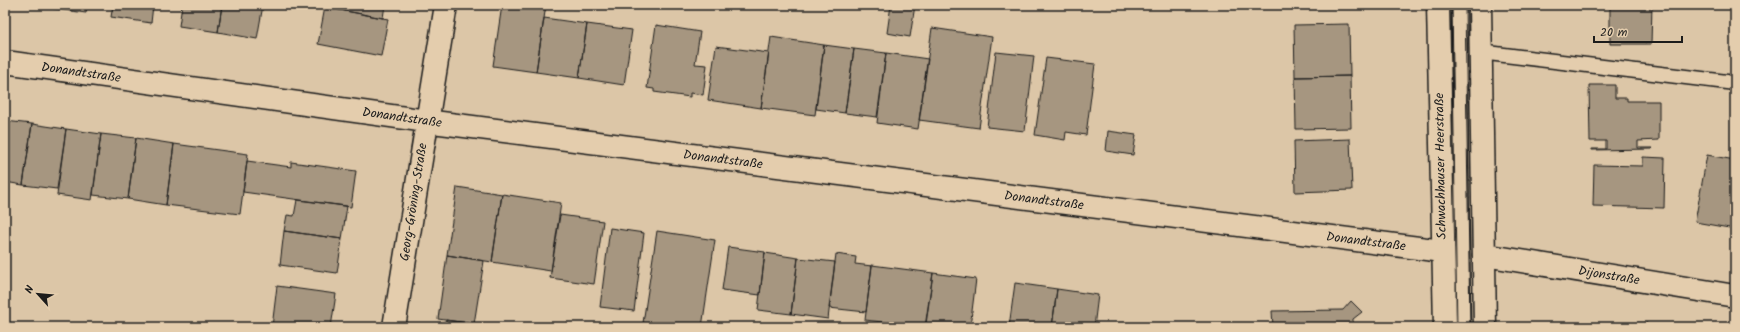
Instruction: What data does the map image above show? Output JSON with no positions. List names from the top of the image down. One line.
{"streets":{"street":["Donandtstraße","Schwachhauser Heerstraße","Georg-Gröning-Straße","Dijonstraße"]},"crossings":[["Donandtstraße","Schwachhauser Heerstraße"],["Donandtstraße","Georg-Gröning-Straße"]],"scale_bar":"20 m","north":"top left"}
